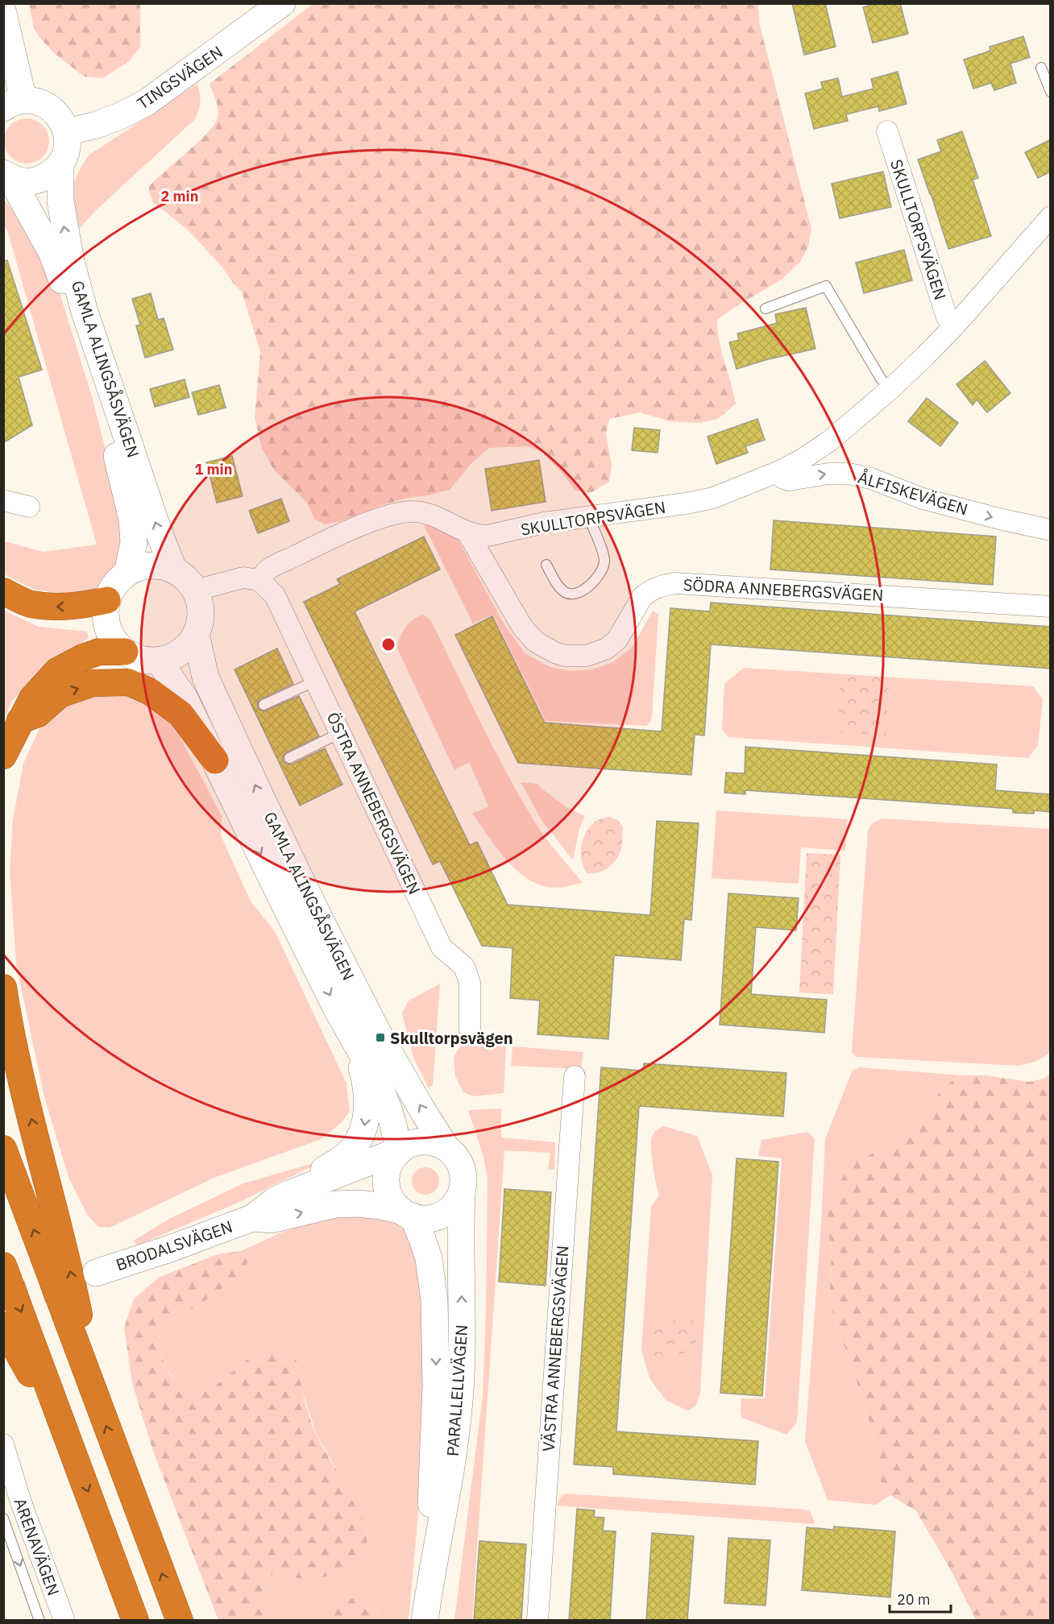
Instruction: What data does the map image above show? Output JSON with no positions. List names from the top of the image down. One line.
{"streets":{"street":["TINGSVÄGEN","SKULLTORPSVÄGEN","GAMLA ALINGSÅSVÄGEN","ÅLFISKEVÄGEN","SÖDRA ANNEBERGSVÄGEN","ÖSTRA ANNEBERGSVÄGEN","BRODALSVÄGEN","VÄSTRA ANNEBERGSVÄGEN","PARALLELLVÄGEN","ARENAVÄGEN"]},"crossings":[["TINGSVÄGEN","GAMLA ALINGSÅSVÄGEN"],["SKULLTORPSVÄGEN","ÅLFISKEVÄGEN"],["SKULLTORPSVÄGEN","SÖDRA ANNEBERGSVÄGEN"],["SKULLTORPSVÄGEN","ÖSTRA ANNEBERGSVÄGEN"],["GAMLA ALINGSÅSVÄGEN","BRODALSVÄGEN"],["GAMLA ALINGSÅSVÄGEN","PARALLELLVÄGEN"],["BRODALSVÄGEN","PARALLELLVÄGEN"]],"one_way":["ÅLFISKEVÄGEN"],"places":{"transit":["Skulltorpsvägen"]},"scale_bar":"20 m","rings":["2 min","1 min"]}
